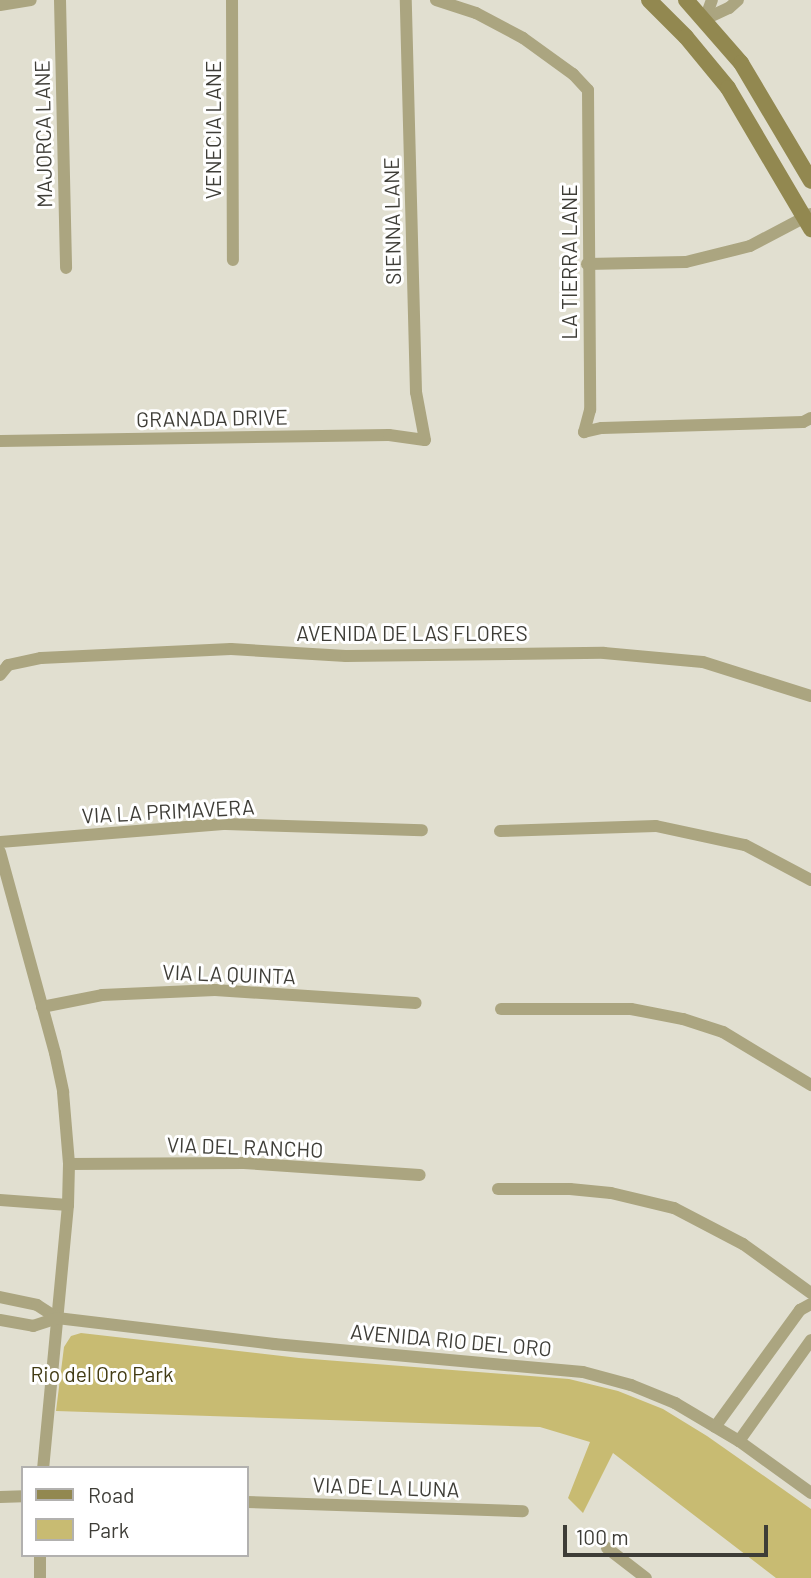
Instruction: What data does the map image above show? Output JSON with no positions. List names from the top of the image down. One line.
{"streets":{"street":["VENECIA LANE","MAJORCA LANE","SIENNA LANE","LA TIERRA LANE","GRANADA DRIVE","AVENIDA DE LAS FLORES","VIA LA PRIMAVERA","VIA LA QUINTA","VIA DEL RANCHO","AVENIDA RIO DEL ORO","VIA DE LA LUNA"]},"crossings":[["SIENNA LANE","GRANADA DRIVE"]],"parks":["Rio del Oro Park"],"legend":["Road","Park"],"scale_bar":"100 m"}
